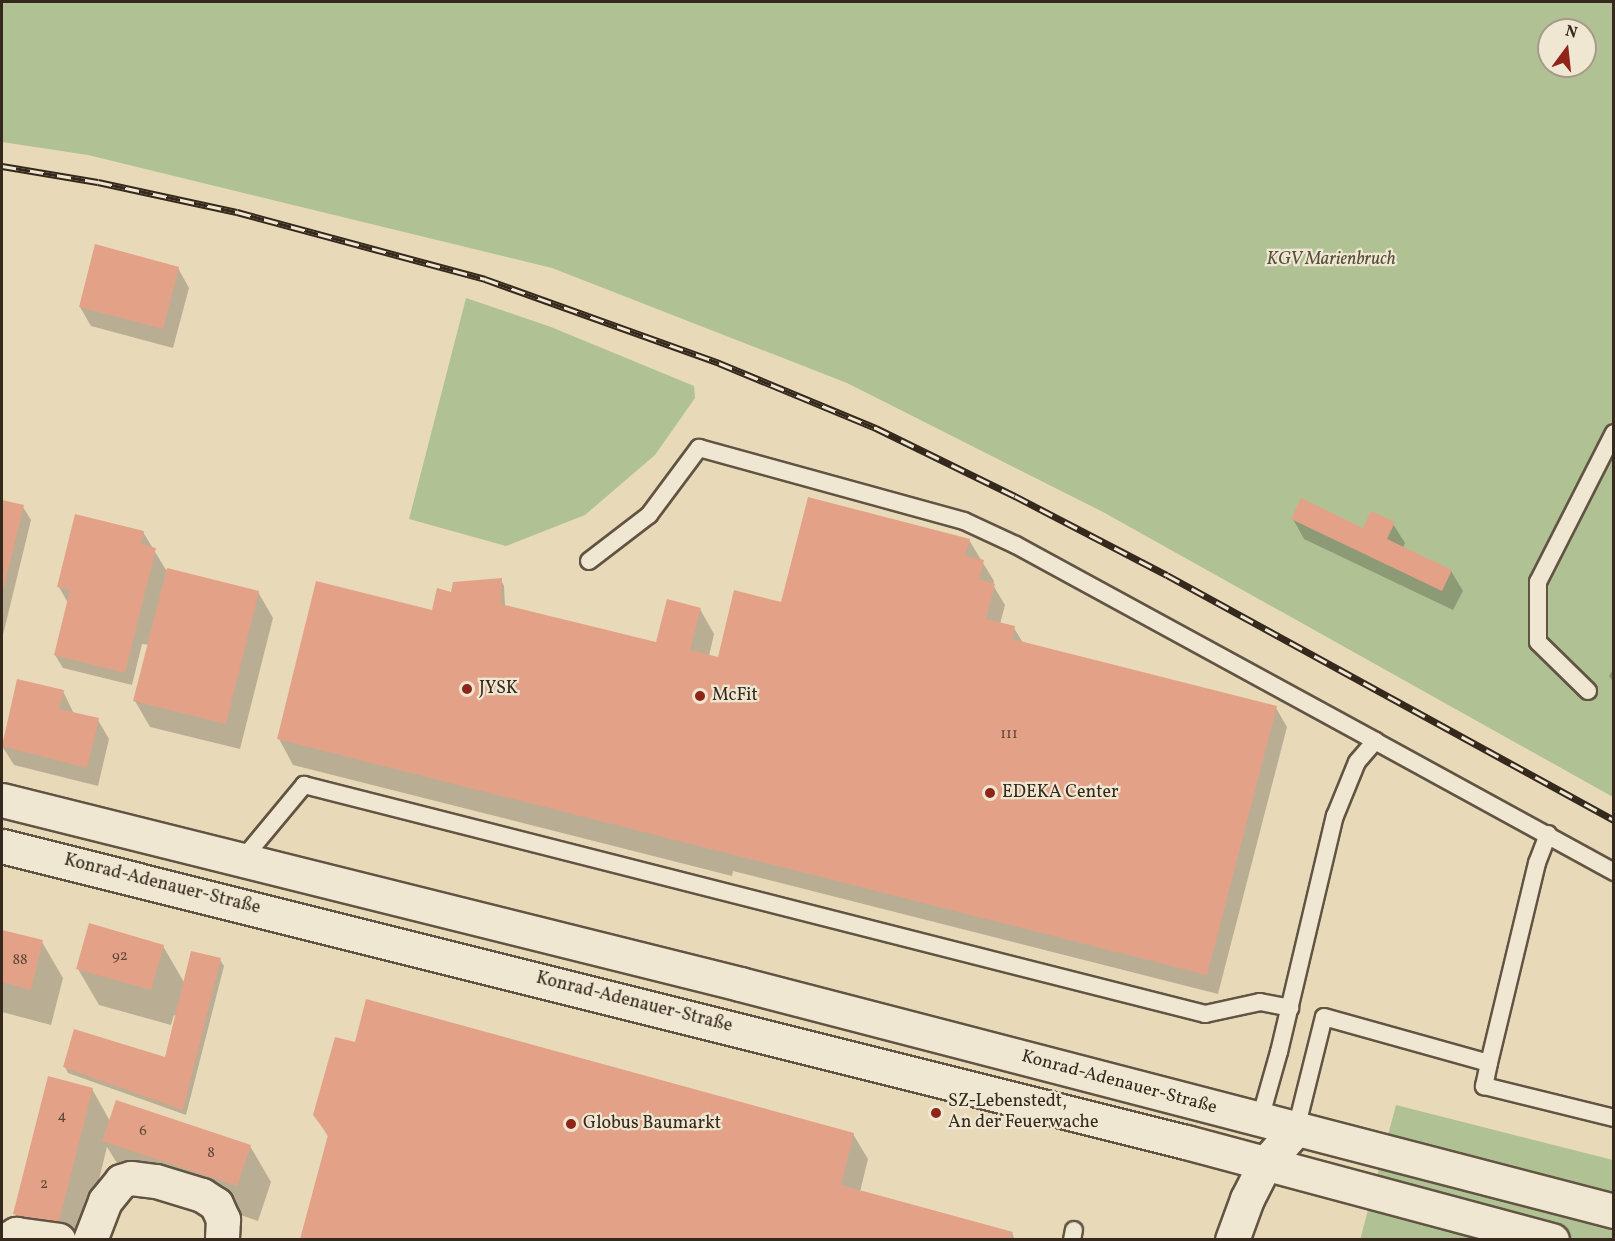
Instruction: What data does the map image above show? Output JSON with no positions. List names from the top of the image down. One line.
{"streets":{"street":["Konrad-Adenauer-Straße"]},"parks":["KGV Marienbruch"],"places":["JYSK","McFit","EDEKA Center","SZ-Lebenstedt, An der Feuerwache","Globus Baumarkt"],"house_numbers":["111","92","88","4","6","8","2"],"north":"top"}
